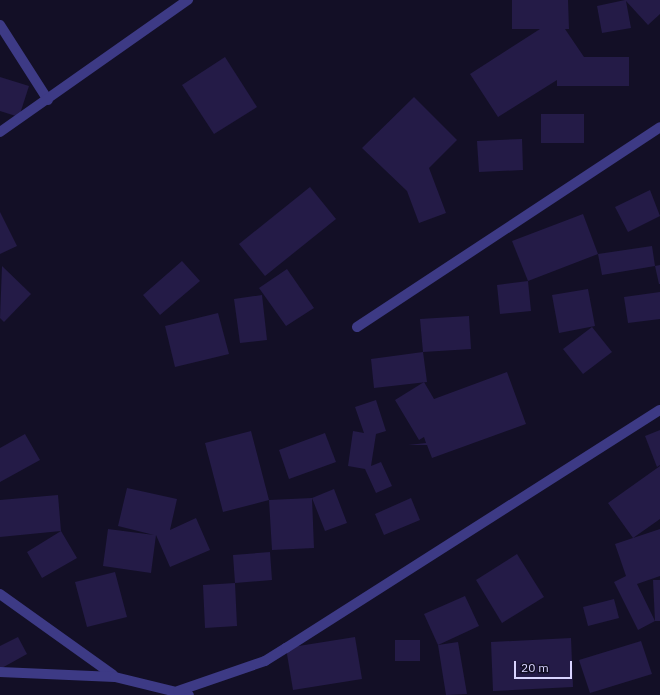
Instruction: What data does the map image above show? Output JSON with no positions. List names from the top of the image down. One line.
{"scale_bar":"20 m"}
